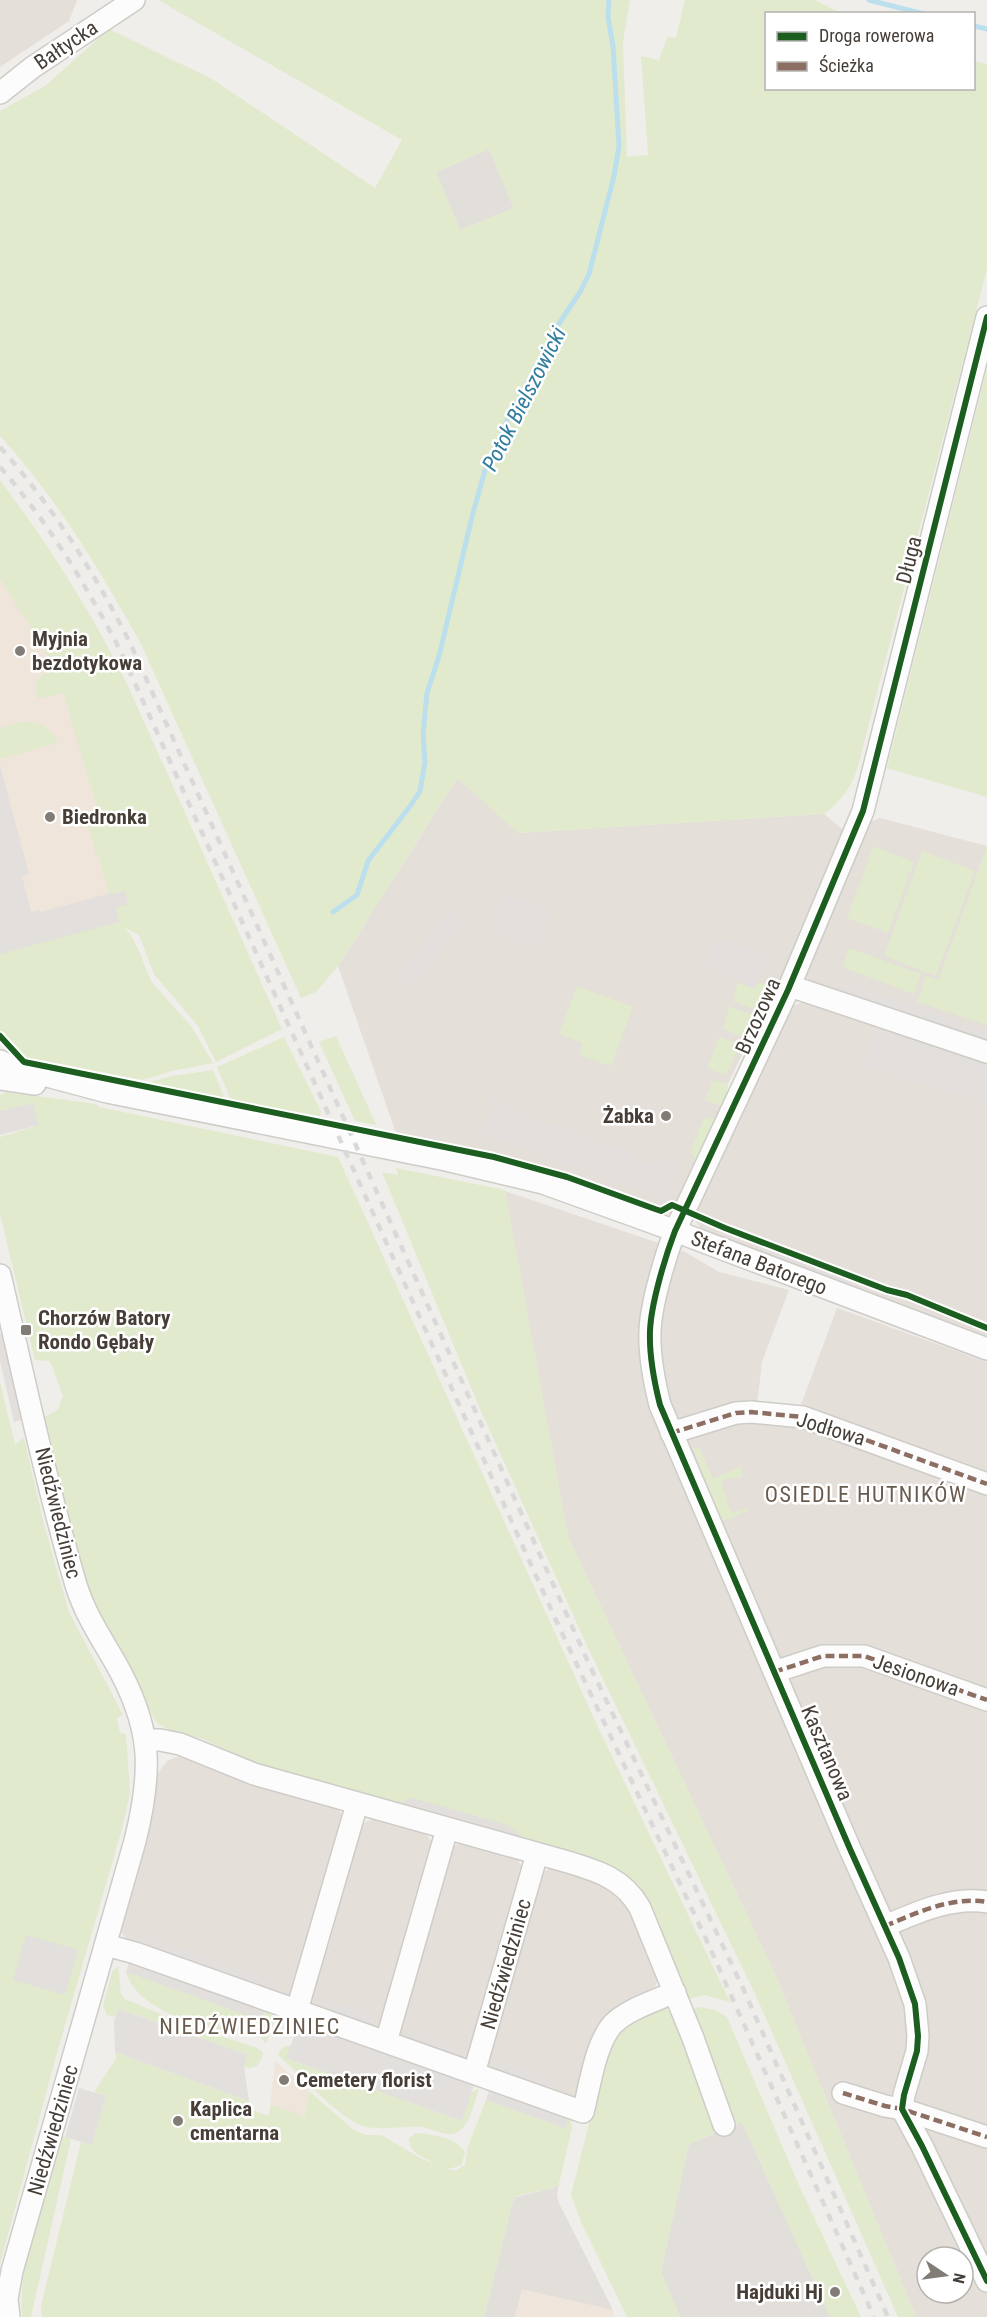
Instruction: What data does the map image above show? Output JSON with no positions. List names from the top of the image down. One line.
{"streets":{"street":["Bałtycka","Długa","Brzozowa","Stefana Batorego","Jodłowa","Niedźwiedziniec","Jesionowa","Kasztanowa"]},"crossings":[["Długa","Brzozowa"],["Brzozowa","Stefana Batorego"],["Brzozowa","Kasztanowa"],["Stefana Batorego","Kasztanowa"],["Jodłowa","Kasztanowa"],["Jesionowa","Kasztanowa"]],"districts":["OSIEDLE HUTNIKÓW","NIEDŹWIEDZINIEC"],"water":["Potok Bielszowicki"],"places":{"other":["Myjnia bezdotykowa","Biedronka","Żabka","Cemetery florist","Kaplica cmentarna","Hajduki Hj"],"transit":["Chorzów Batory Rondo Gębały"]},"legend":["Droga rowerowa","Ścieżka"],"north":"right"}
